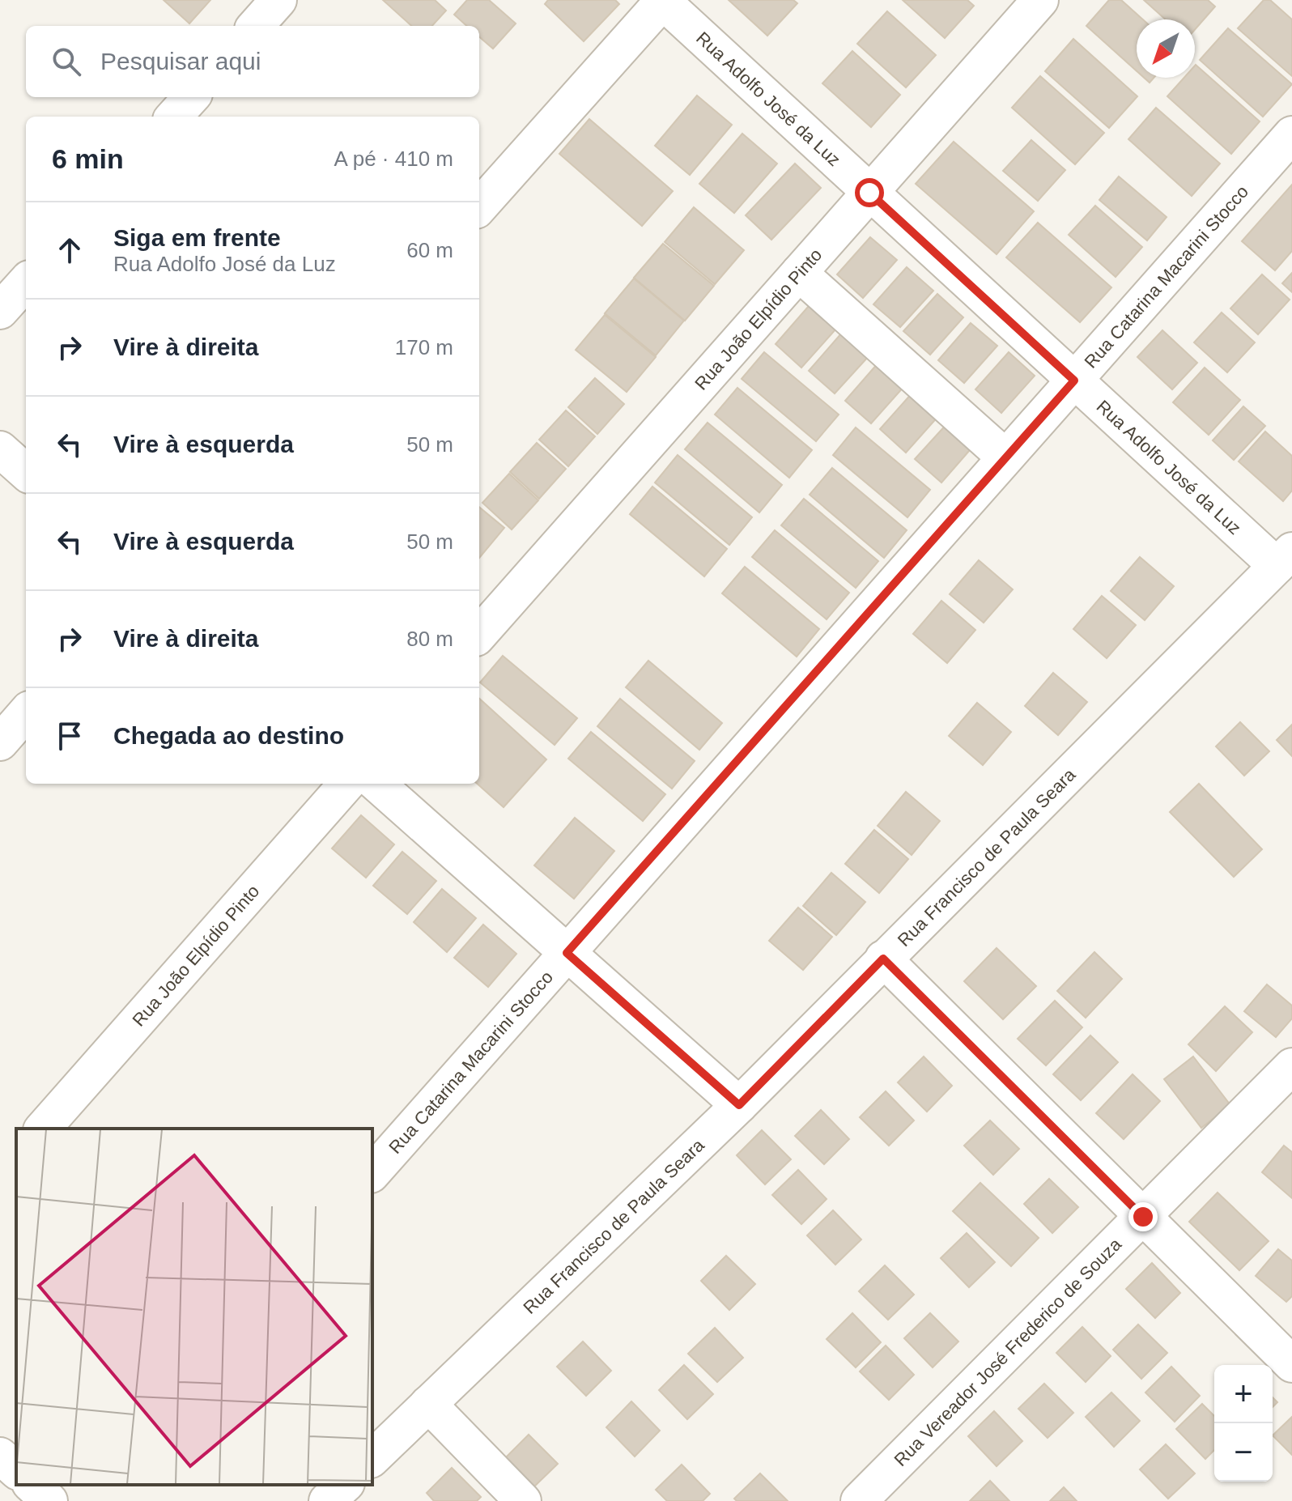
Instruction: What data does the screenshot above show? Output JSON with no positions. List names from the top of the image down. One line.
{"streets":{"street":["Rua Adolfo José da Luz","Rua Catarina Macarini Stocco","Rua João Elpídio Pinto","Rua Francisco de Paula Seara","Rua Vereador José Frederico de Souza"]},"crossings":[["Rua Adolfo José da Luz","Rua Catarina Macarini Stocco"],["Rua Adolfo José da Luz","Rua João Elpídio Pinto"],["Rua Adolfo José da Luz","Rua Francisco de Paula Seara"]],"north":"bottom left","page":{"search":"Pesquisar aqui","heading":["6 min","A pé · 410 m"],"list":[["Siga em frente","Rua Adolfo José da Luz","60 m"],["Vire à direita","170 m"],["Vire à esquerda","50 m"],["Vire à esquerda","50 m"],["Vire à direita","80 m"],"Chegada ao destino"],"map_buttons":["+","−"]}}
